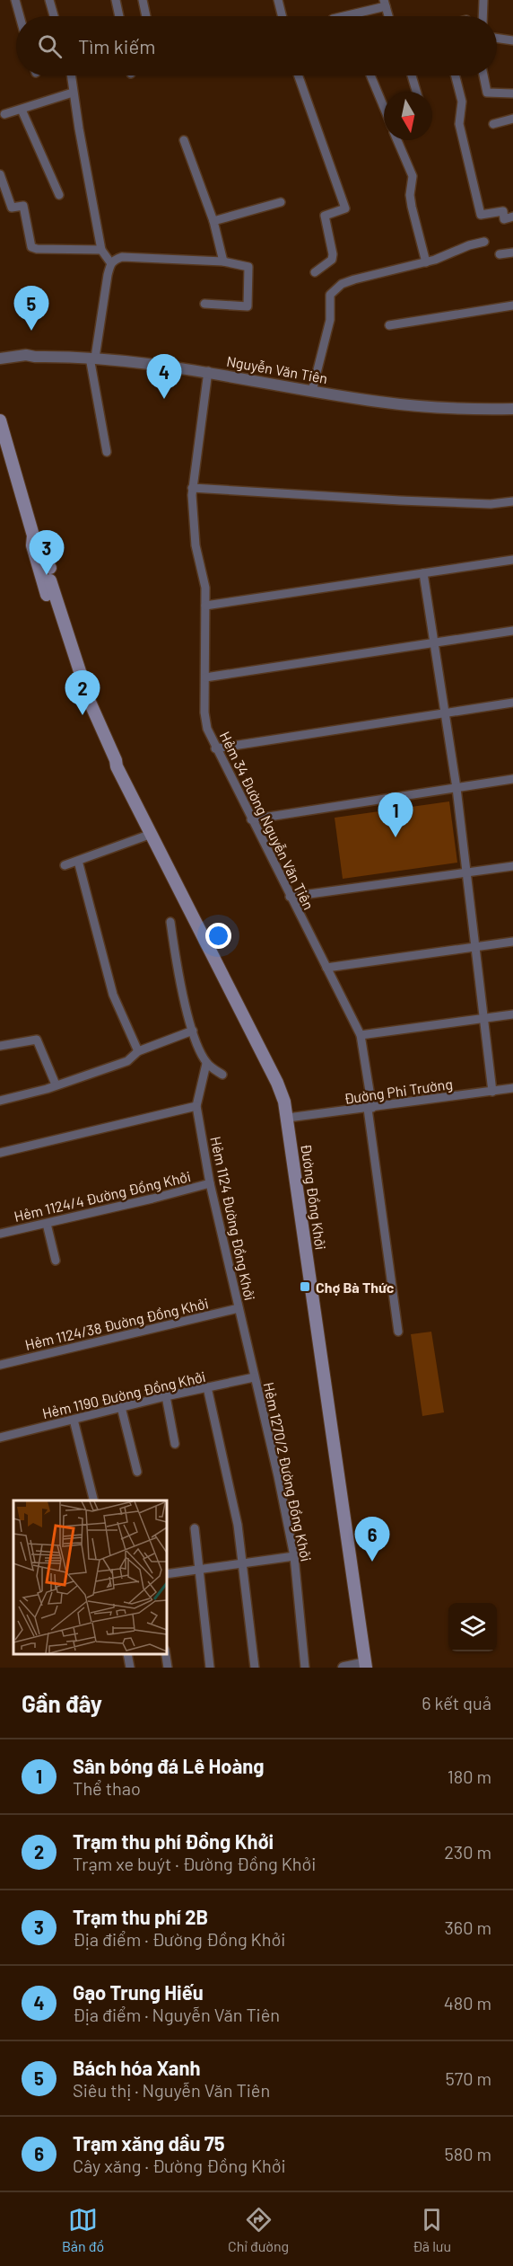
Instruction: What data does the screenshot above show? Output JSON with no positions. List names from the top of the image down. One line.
{"streets":{"main road":["Đường Đồng Khởi"],"street":["Nguyễn Văn Tiên","Hẻm 34 Đường Nguyễn Văn Tiên","Đường Phi Trường","Hẻm 1124/4 Đường Đồng Khởi","Hẻm 1124 Đường Đồng Khởi","Hẻm 1124/38 Đường Đồng Khởi","Hẻm 1190 Đường Đồng Khởi","Hẻm 1270/2 Đường Đồng Khởi"]},"crossings":[["Nguyễn Văn Tiên","Hẻm 34 Đường Nguyễn Văn Tiên"],["Hẻm 34 Đường Nguyễn Văn Tiên","Đường Phi Trường"],["Đường Phi Trường","Đường Đồng Khởi"],["Hẻm 1124/4 Đường Đồng Khởi","Hẻm 1124 Đường Đồng Khởi"],["Hẻm 1124 Đường Đồng Khởi","Hẻm 1124/38 Đường Đồng Khởi"],["Hẻm 1124 Đường Đồng Khởi","Hẻm 1190 Đường Đồng Khởi"],["Hẻm 1124 Đường Đồng Khởi","Hẻm 1270/2 Đường Đồng Khởi"],["Hẻm 1190 Đường Đồng Khởi","Hẻm 1270/2 Đường Đồng Khởi"]],"places":{"transit":["Chợ Bà Thức"]},"north":"bottom","page":{"search":"Tìm kiếm","pins":["5","4","3","2","1","6"],"heading":["Gần đây","6 kết quả"],"list":[{"mark":"1","name":"Sân bóng đá Lê Hoàng","note":"Thể thao","value":"180 m"},{"mark":"2","name":"Trạm thu phí Đồng Khởi","note":"Trạm xe buýt · Đường Đồng Khởi","value":"230 m"},{"mark":"3","name":"Trạm thu phí 2B","note":"Địa điểm · Đường Đồng Khởi","value":"360 m"},{"mark":"4","name":"Gạo Trung Hiếu","note":"Địa điểm · Nguyễn Văn Tiên","value":"480 m"},{"mark":"5","name":"Bách hóa Xanh","note":"Siêu thị · Nguyễn Văn Tiên","value":"570 m"},{"mark":"6","name":"Trạm xăng dầu 75","note":"Cây xăng · Đường Đồng Khởi","value":"580 m"}],"nav":["Bản đồ","Chỉ đường","Đã lưu"]}}
